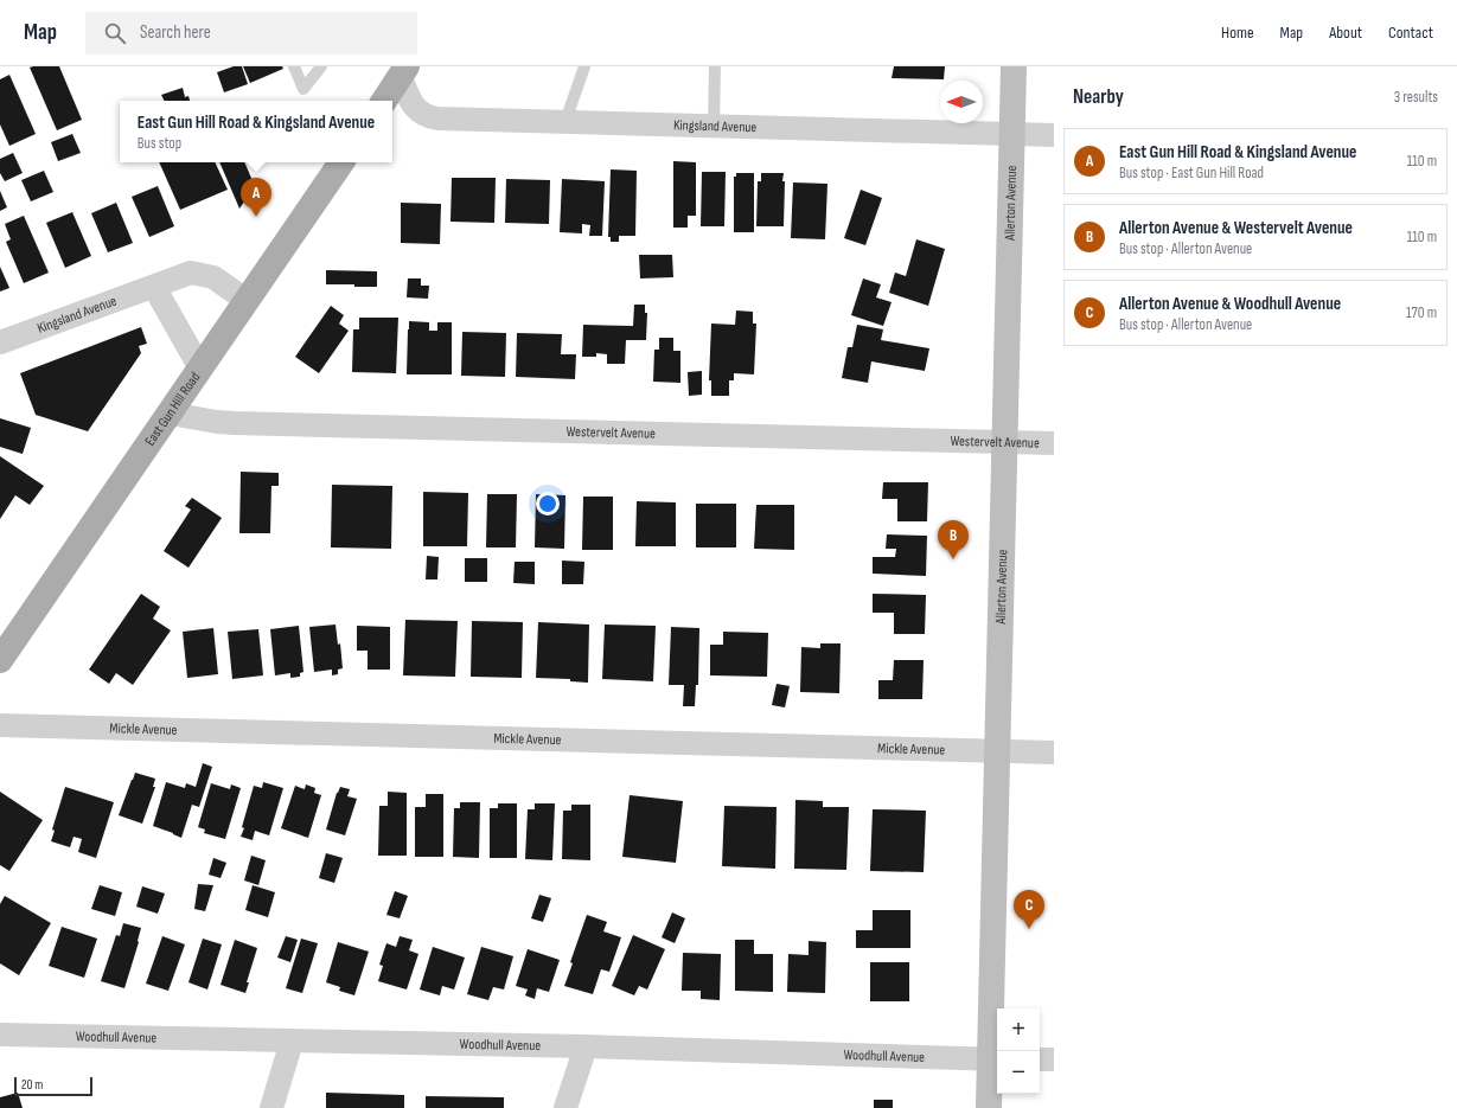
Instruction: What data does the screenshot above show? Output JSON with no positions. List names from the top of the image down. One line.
{"streets":{"main road":["Allerton Avenue","East Gun Hill Road"],"street":["Kingsland Avenue","Westervelt Avenue","Mickle Avenue","Woodhull Avenue"]},"crossings":[["Kingsland Avenue","Allerton Avenue"],["Kingsland Avenue","East Gun Hill Road"],["Allerton Avenue","Westervelt Avenue"],["Allerton Avenue","Mickle Avenue"],["Allerton Avenue","Woodhull Avenue"],["East Gun Hill Road","Westervelt Avenue"]],"scale_bar":"20 m","north":"left","page":{"header":"Map","search":"Search here","nav":["Home","Map","About","Contact"],"heading":["Nearby","3 results"],"popup":["East Gun Hill Road & Kingsland Avenue","Bus stop"],"list":[{"mark":"A","name":"East Gun Hill Road & Kingsland Avenue","note":"Bus stop · East Gun Hill Road","value":"110 m"},{"mark":"B","name":"Allerton Avenue & Westervelt Avenue","note":"Bus stop · Allerton Avenue","value":"110 m"},{"mark":"C","name":"Allerton Avenue & Woodhull Avenue","note":"Bus stop · Allerton Avenue","value":"170 m"}],"pins":["A","B","C"],"map_buttons":["+","−"],"scale":"20 m"}}
